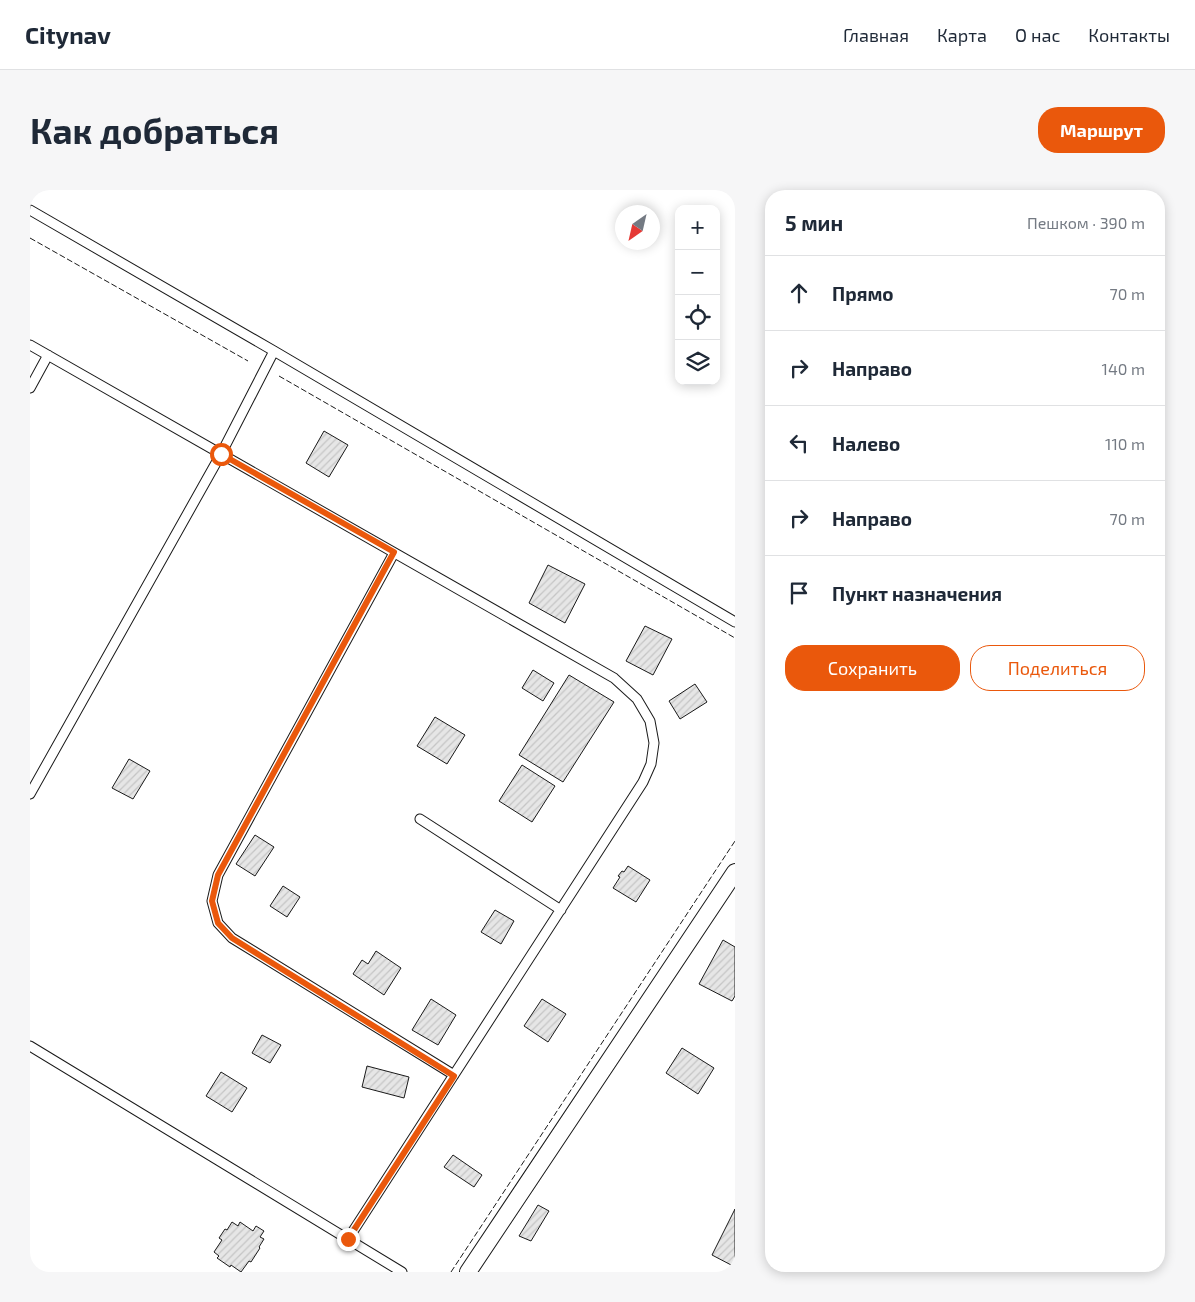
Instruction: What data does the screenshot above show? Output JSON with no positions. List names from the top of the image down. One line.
{"north":"bottom left","page":{"header":"Citynav","nav":["Главная","Карта","О нас","Контакты"],"buttons":["Маршрут",["Сохранить","Поделиться"]],"title":"Как добраться","heading":["5 мин","Пешком · 390 m"],"map_buttons":["+","−"],"list":[["Прямо","70 m"],["Направо","140 m"],["Налево","110 m"],["Направо","70 m"],"Пункт назначения"]}}
